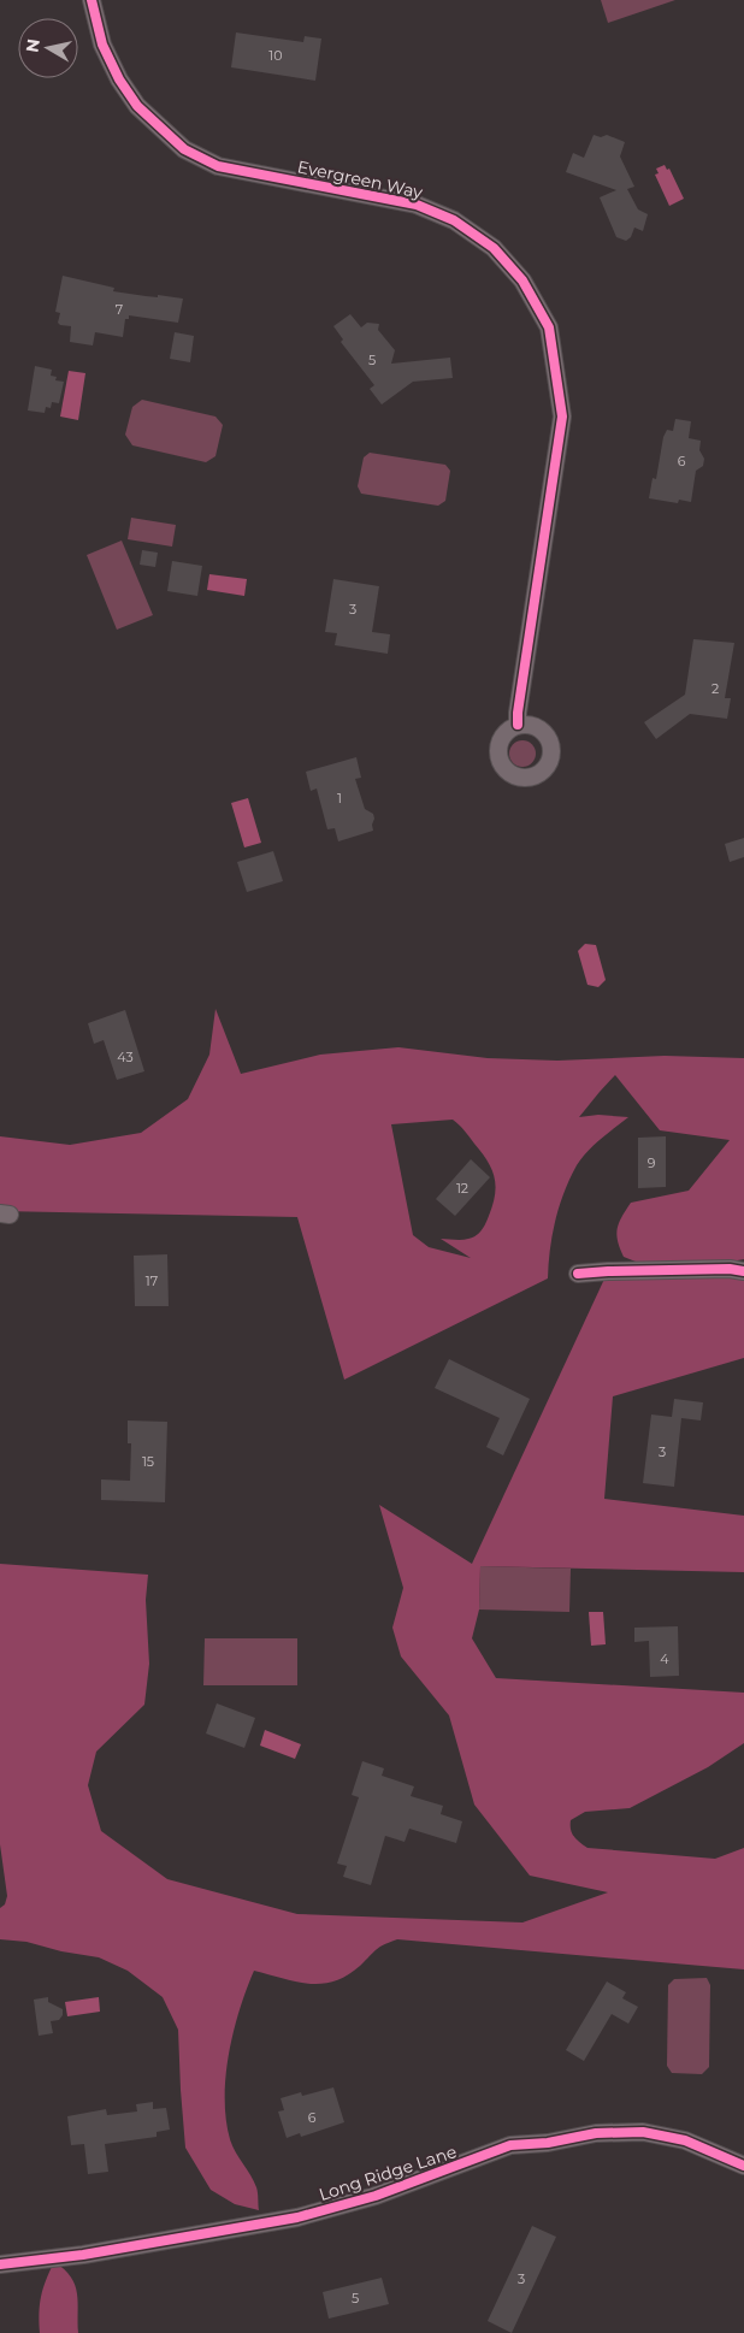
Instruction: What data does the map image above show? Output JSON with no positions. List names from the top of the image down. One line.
{"streets":{"street":["Evergreen Way","Long Ridge Lane"]},"house_numbers":["10","7","5","6","3","2","1","43","9","12","17","3","15","4","6","3","5"],"north":"left"}
